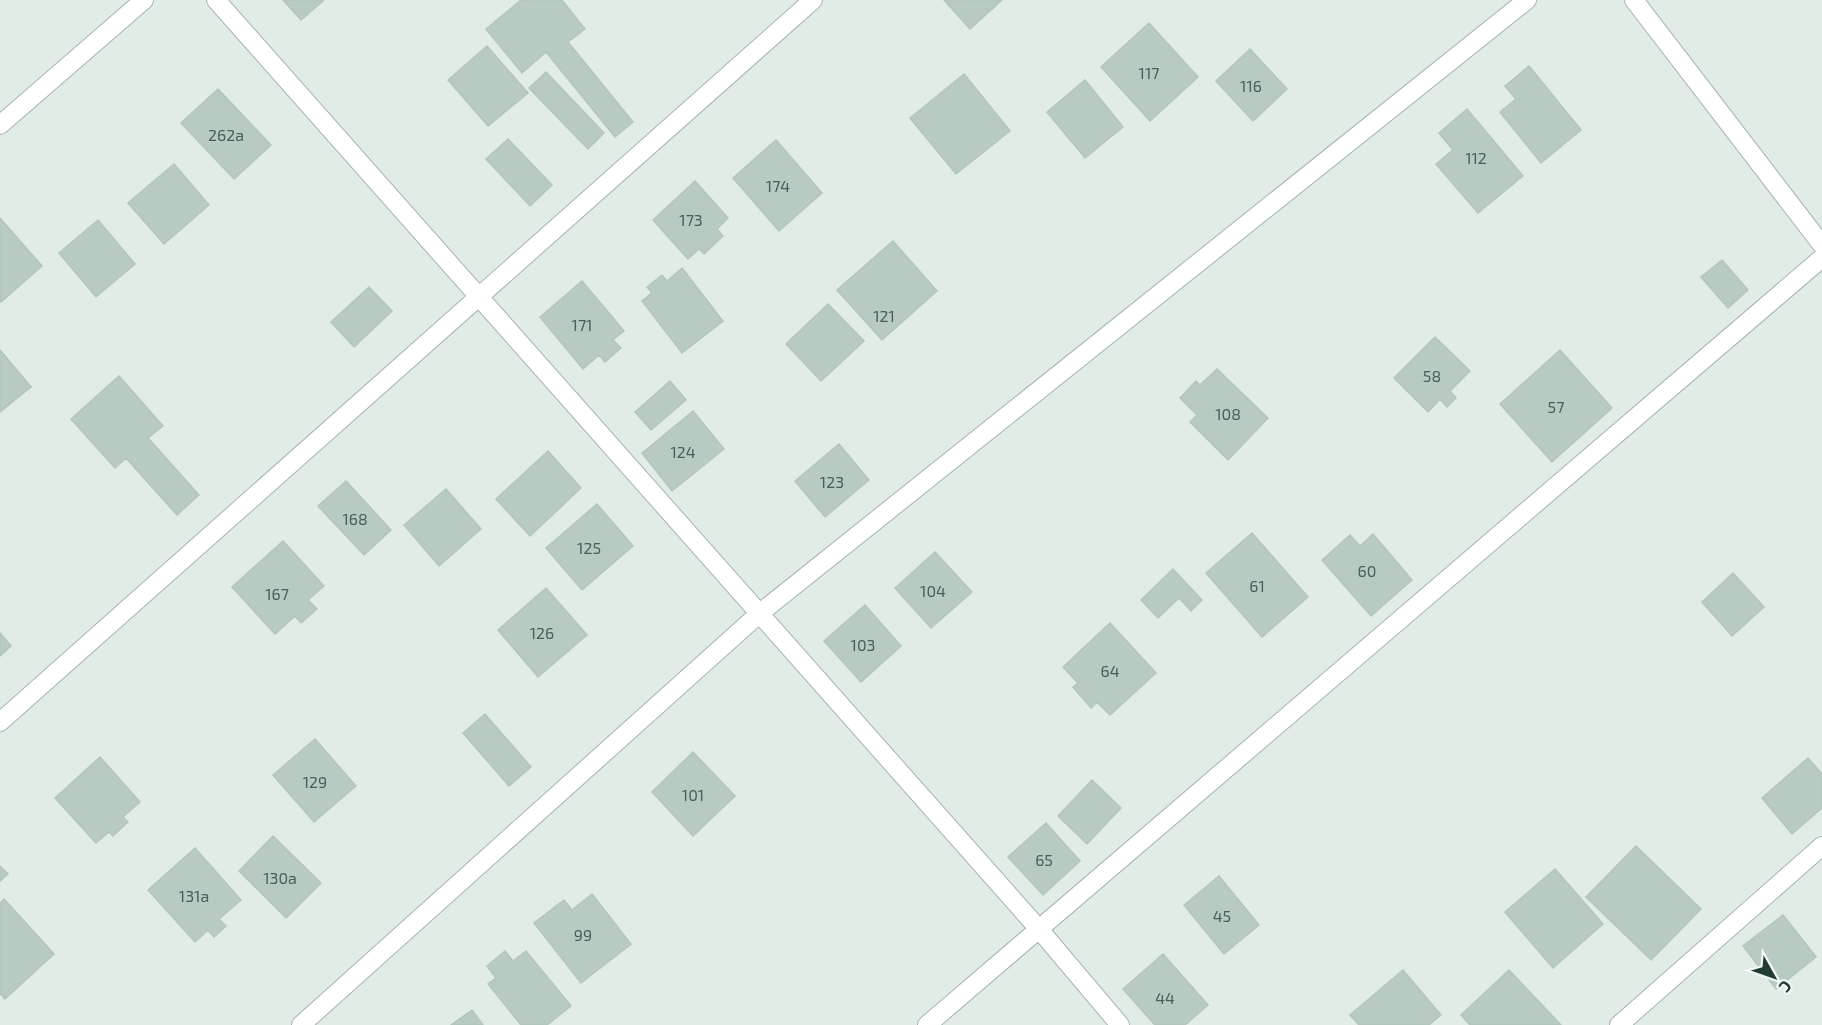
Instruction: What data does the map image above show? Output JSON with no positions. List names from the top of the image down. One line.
{"house_numbers":["117","116","262а","112","174","173","121","171","58","57","108","124","123","168","125","60","61","104","167","126","103","64","129","101","65","130а","131а","45","99","44"],"north":"bottom right"}
